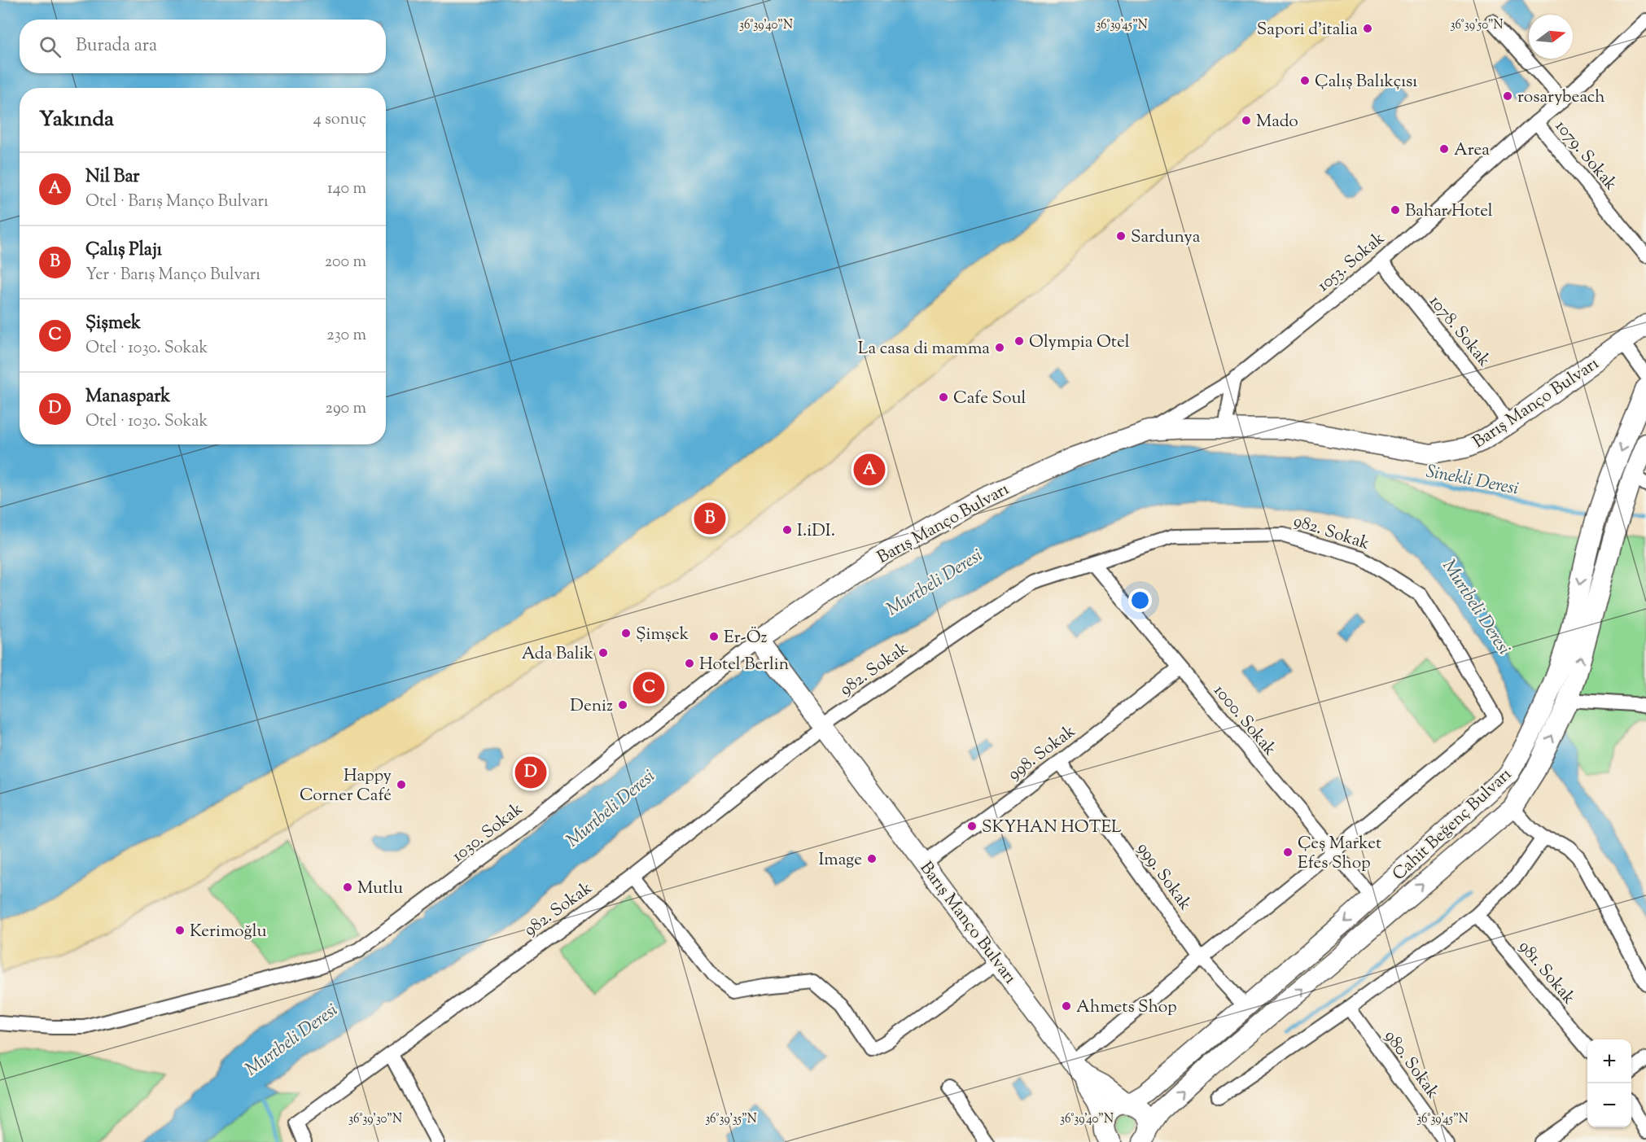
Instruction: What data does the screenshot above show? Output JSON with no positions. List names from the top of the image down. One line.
{"streets":{"main road":["Barış Manço Bulvarı","Cahit Beğenç Bulvarı"],"street":["1079. Sokak","1053. Sokak","1078. Sokak","982. Sokak","1000. Sokak","998. Sokak","1030. Sokak","999. Sokak","981. Sokak","980. Sokak"]},"crossings":[["1079. Sokak","1053. Sokak"],["1053. Sokak","1078. Sokak"],["1053. Sokak","Barış Manço Bulvarı"],["1078. Sokak","Barış Manço Bulvarı"],["Barış Manço Bulvarı","982. Sokak"],["Barış Manço Bulvarı","998. Sokak"],["Barış Manço Bulvarı","Cahit Beğenç Bulvarı"],["Barış Manço Bulvarı","1030. Sokak"],["982. Sokak","1000. Sokak"],["1000. Sokak","998. Sokak"],["1000. Sokak","Cahit Beğenç Bulvarı"],["998. Sokak","999. Sokak"],["Cahit Beğenç Bulvarı","999. Sokak"]],"water":["Sinekli Deresi","Murtbeli Deresi"],"places":["Sapori d'italia","Çalış Balıkçısı","rosarybeach","Mado","Area","Bahar Hotel","Sardunya","Olympia Otel","La casa di mamma","Cafe Soul","I.iDI.","Şimşek","Er-Öz","Ada Balik","Hotel Berlin","Deniz","Happy Corner Café","SKYHAN HOTEL","Çeș Market Efes Shop","Image","Mutlu","Kerimoğlu","Ahmets Shop"],"north":"right","page":{"search":"Burada ara","heading":["Yakında","4 sonuç"],"list":[{"mark":"A","name":"Nil Bar","note":"Otel · Barış Manço Bulvarı","value":"140 m"},{"mark":"B","name":"Çalış Plajı","note":"Yer · Barış Manço Bulvarı","value":"200 m"},{"mark":"C","name":"Şişmek","note":"Otel · 1030. Sokak","value":"230 m"},{"mark":"D","name":"Manaspark","note":"Otel · 1030. Sokak","value":"290 m"}],"pins":["A","B","C","D"],"map_buttons":["+","−"]},"coordinates":["36°39'40\"N","36°39'45\"N","36°39'50\"N","36°39'30\"N","36°39'35\"N"]}
